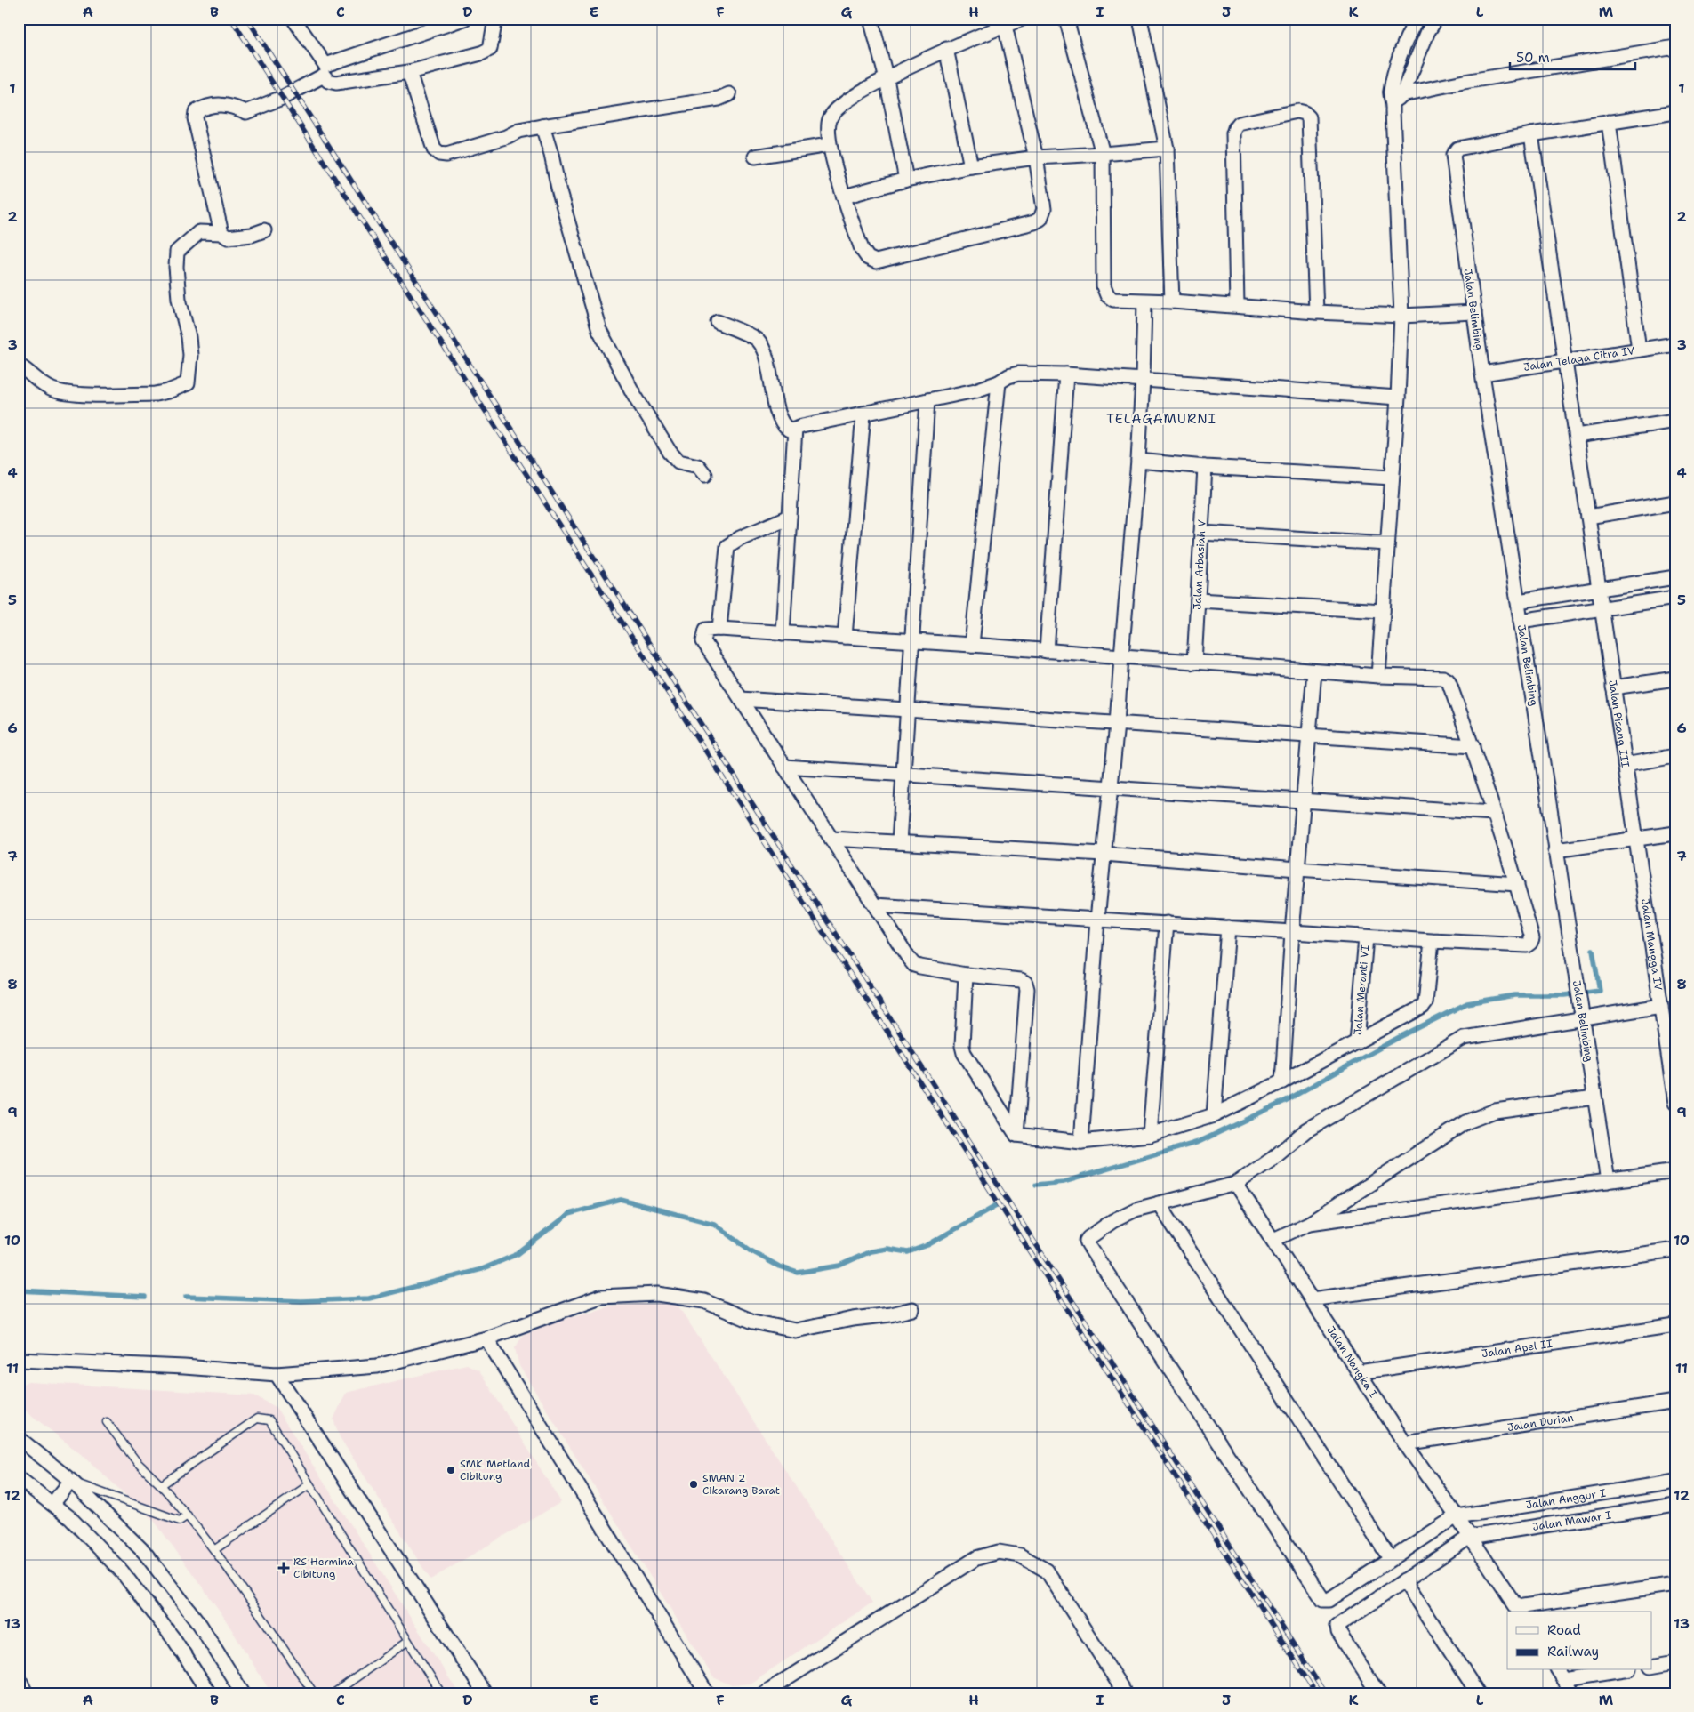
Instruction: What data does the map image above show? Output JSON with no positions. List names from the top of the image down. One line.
{"streets":{"street":["Jalan Belimbing","Jalan Telaga Citra IV","Jalan Arbasiah V","Jalan Pisang III","Jalan Mangga IV","Jalan Meranti VI","Jalan Apel II","Jalan Nangka I","Jalan Durian","Jalan Anggur I","Jalan Mawar I"]},"crossings":[["Jalan Belimbing","Jalan Telaga Citra IV"],["Jalan Belimbing","Jalan Pisang III"],["Jalan Telaga Citra IV","Jalan Pisang III"],["Jalan Pisang III","Jalan Mangga IV"],["Jalan Apel II","Jalan Nangka I"],["Jalan Nangka I","Jalan Durian"],["Jalan Nangka I","Jalan Anggur I"],["Jalan Nangka I","Jalan Mawar I"]],"districts":["TELAGAMURNI"],"places":{"other":["SMK Metland Cibitung","SMAN 2 Cikarang Barat"],"health":["RS Hermina Cibitung"]},"legend":["Road","Railway"],"scale_bar":"50 m","grid":{"columns":["A","B","C","D","E","F","G","H","I","J","K","L","M"],"rows":["1","2","3","4","5","6","7","8","9","10","11","12","13"]}}
